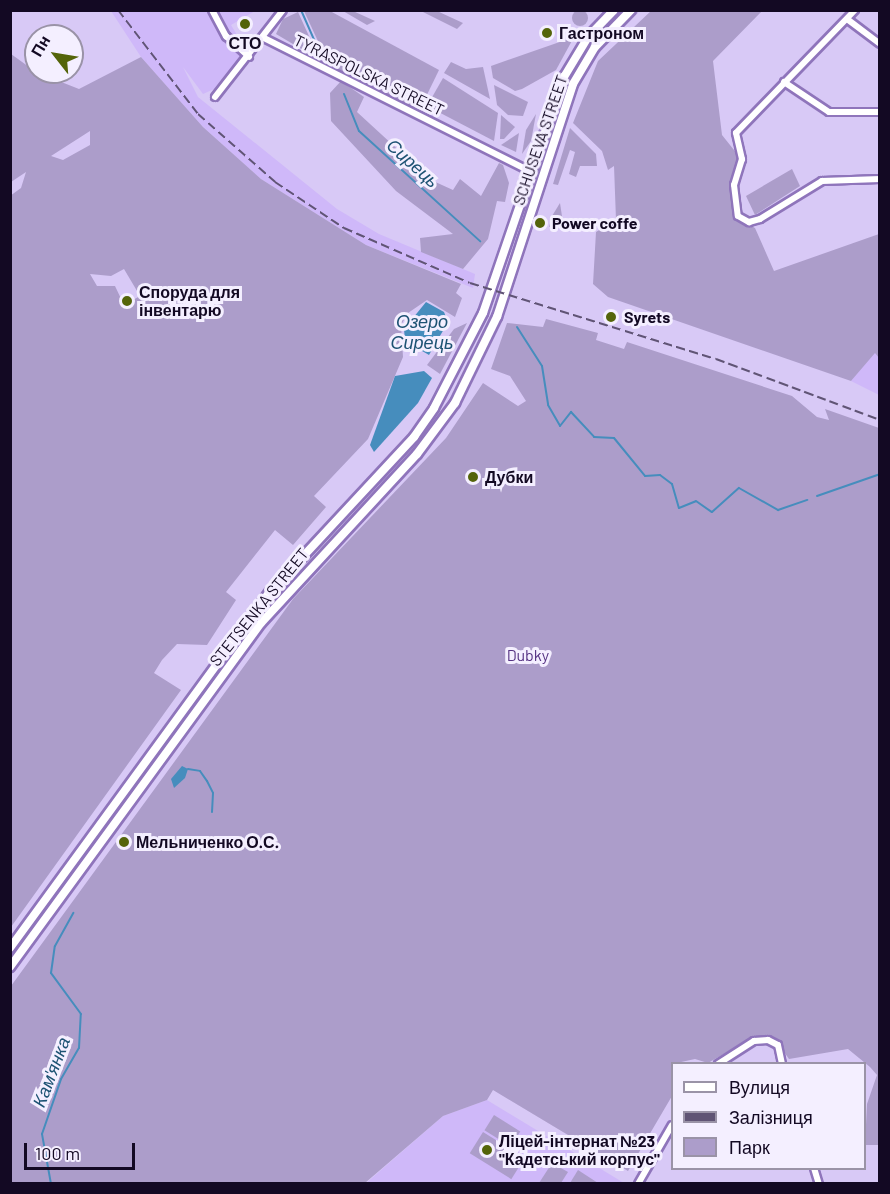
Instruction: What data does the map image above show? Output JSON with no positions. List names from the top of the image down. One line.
{"streets":{"main road":["SCHUSEVA STREET","STETSENKA STREET"],"street":["TYRASPOLSKA STREET"]},"crossings":[["TYRASPOLSKA STREET","SCHUSEVA STREET"],["SCHUSEVA STREET","STETSENKA STREET"]],"water":["Сирець","Озеро Сирець","Кам'янка"],"parks":["Dubky"],"places":["СТО","Гастроном","Power coffe","Споруда для інвентарю","Syrets","Дубки","Мельниченко О.С.","Ліцей-інтернат №23 \"Кадетський корпус\""],"legend":["Вулиця","Залізниця","Парк"],"scale_bar":"100 m","north":"top left"}
